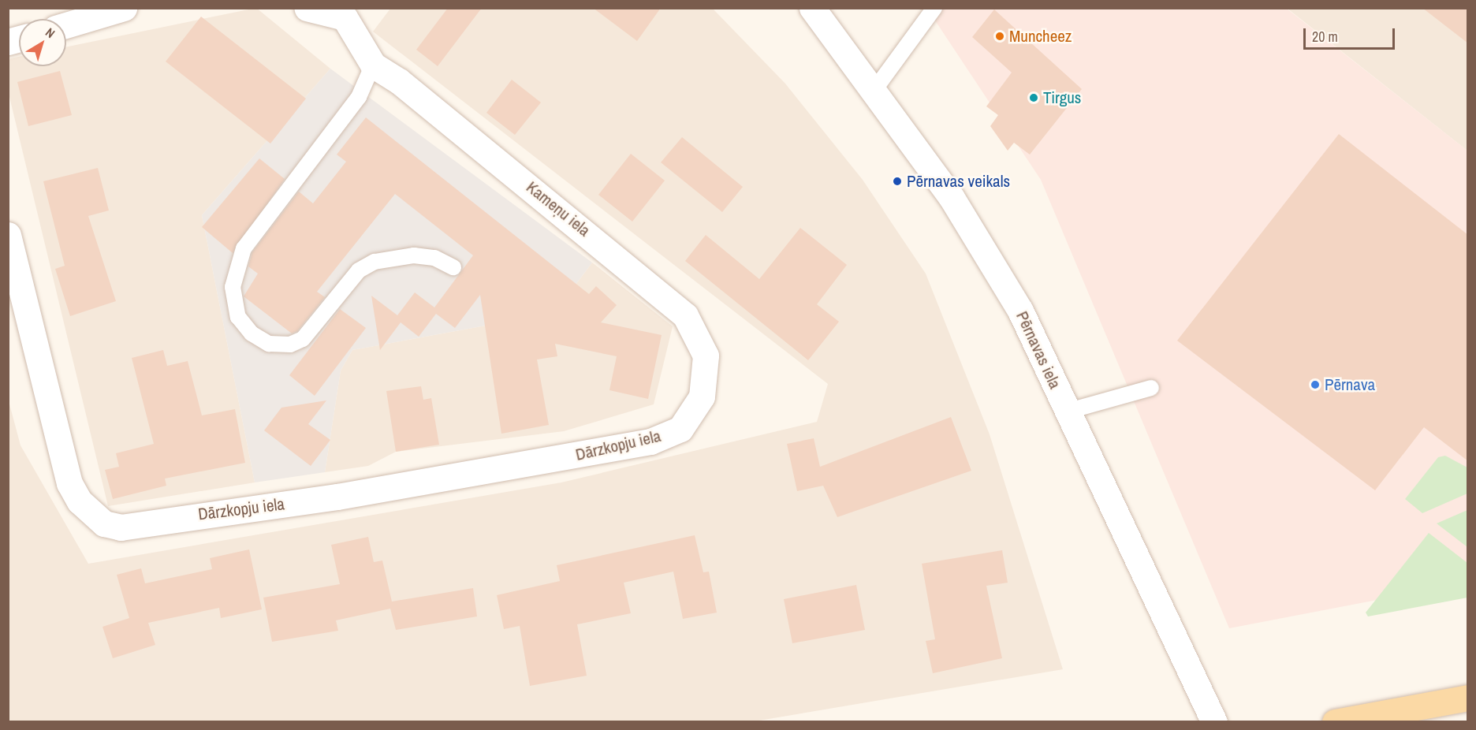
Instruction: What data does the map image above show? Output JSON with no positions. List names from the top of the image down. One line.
{"streets":{"street":["Kameņu iela","Pērnavas iela","Dārzkopju iela"]},"crossings":[["Kameņu iela","Dārzkopju iela"]],"places":["Muncheez","Tirgus","Pērnavas veikals","Pērnava"],"scale_bar":"20 m","north":"top right"}
